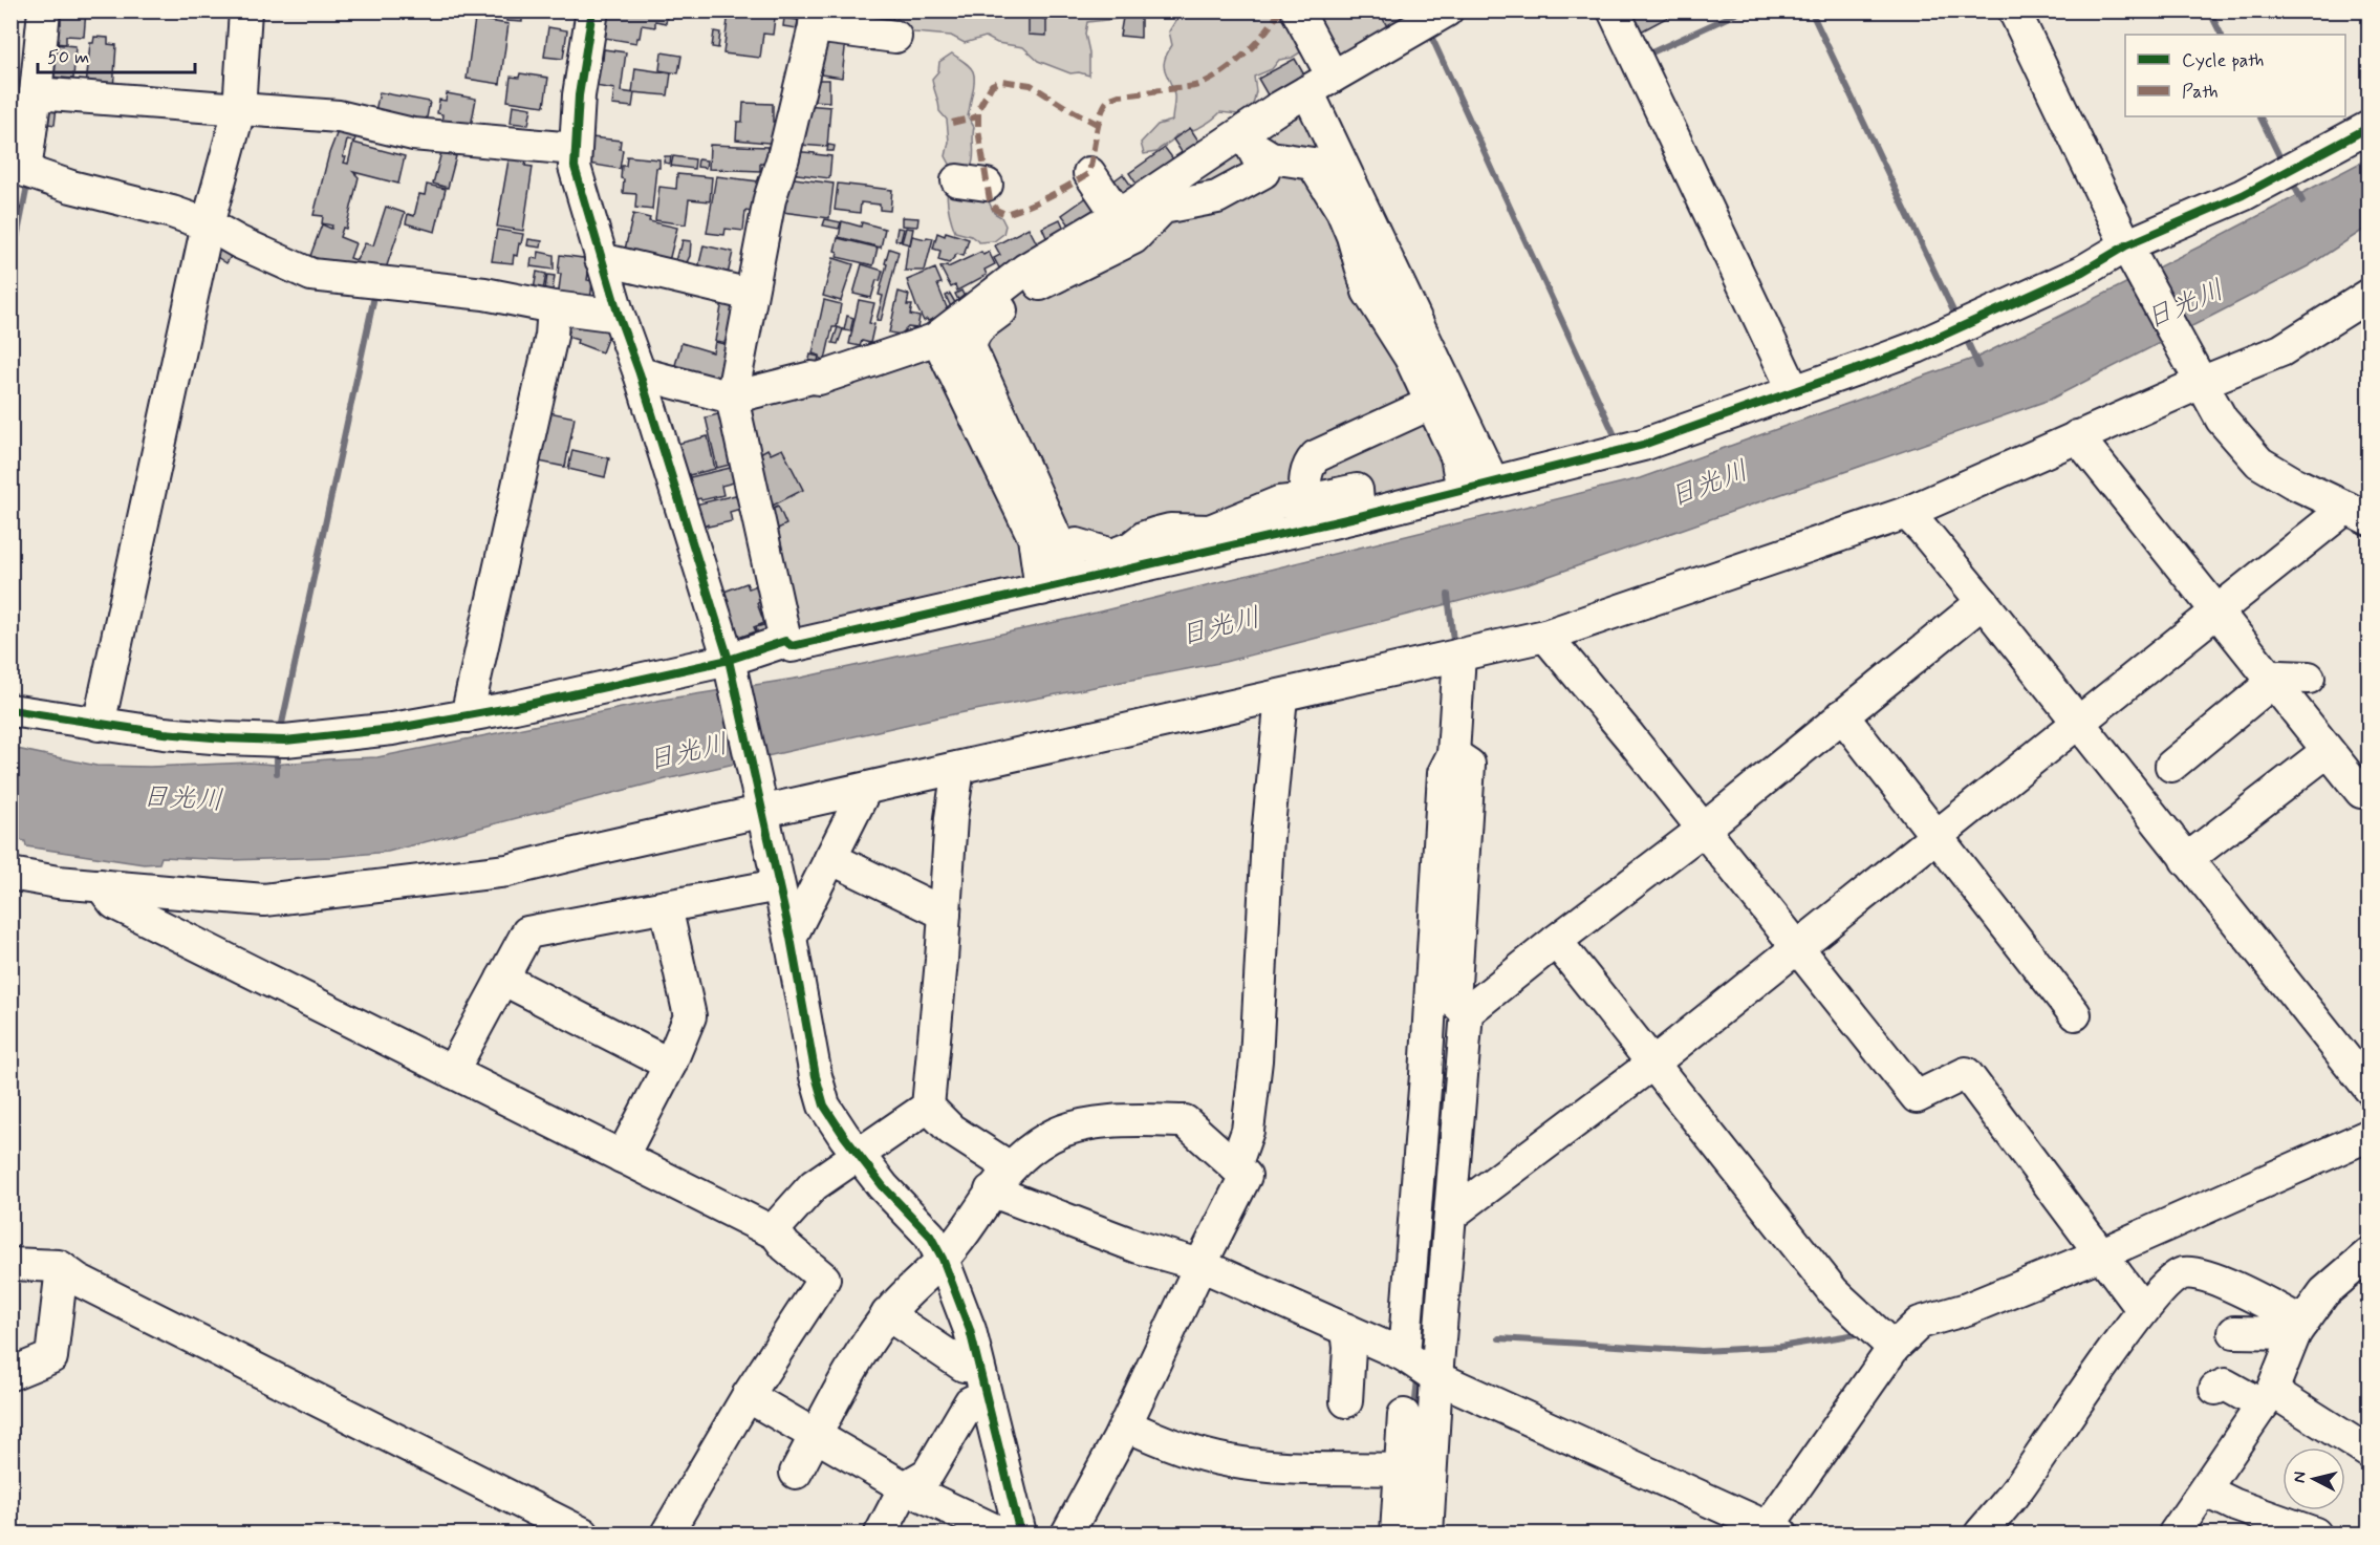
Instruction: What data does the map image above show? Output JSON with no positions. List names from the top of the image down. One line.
{"water":["日光川"],"legend":["Cycle path","Path"],"scale_bar":"50 m","north":"left"}
